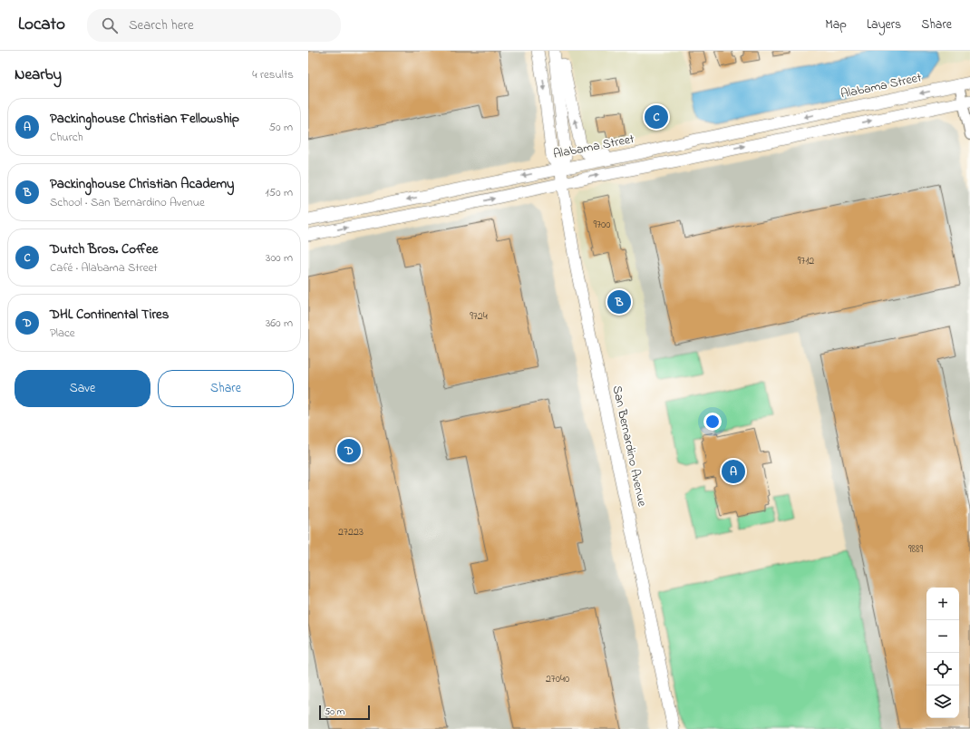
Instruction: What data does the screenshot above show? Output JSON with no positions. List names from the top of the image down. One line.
{"streets":{"main road":["Alabama Street","San Bernardino Avenue"]},"crossings":[["Alabama Street","San Bernardino Avenue"]],"house_numbers":["9700","9712","9724","27223","9889","27040"],"scale_bar":"50 m","page":{"header":"Locato","search":"Search here","nav":["Map","Layers","Share"],"heading":["Nearby","4 results"],"list":[{"mark":"A","name":"Packinghouse Christian Fellowship","note":"Church","value":"50 m"},{"mark":"B","name":"Packinghouse Christian Academy","note":"School · San Bernardino Avenue","value":"150 m"},{"mark":"C","name":"Dutch Bros. Coffee","note":"Café · Alabama Street","value":"300 m"},{"mark":"D","name":"DHL Continental Tires","note":"Place","value":"360 m"}],"pins":["C","B","D","A"],"buttons":["Save","Share"],"map_buttons":["+","−"],"scale":"50 m"}}
